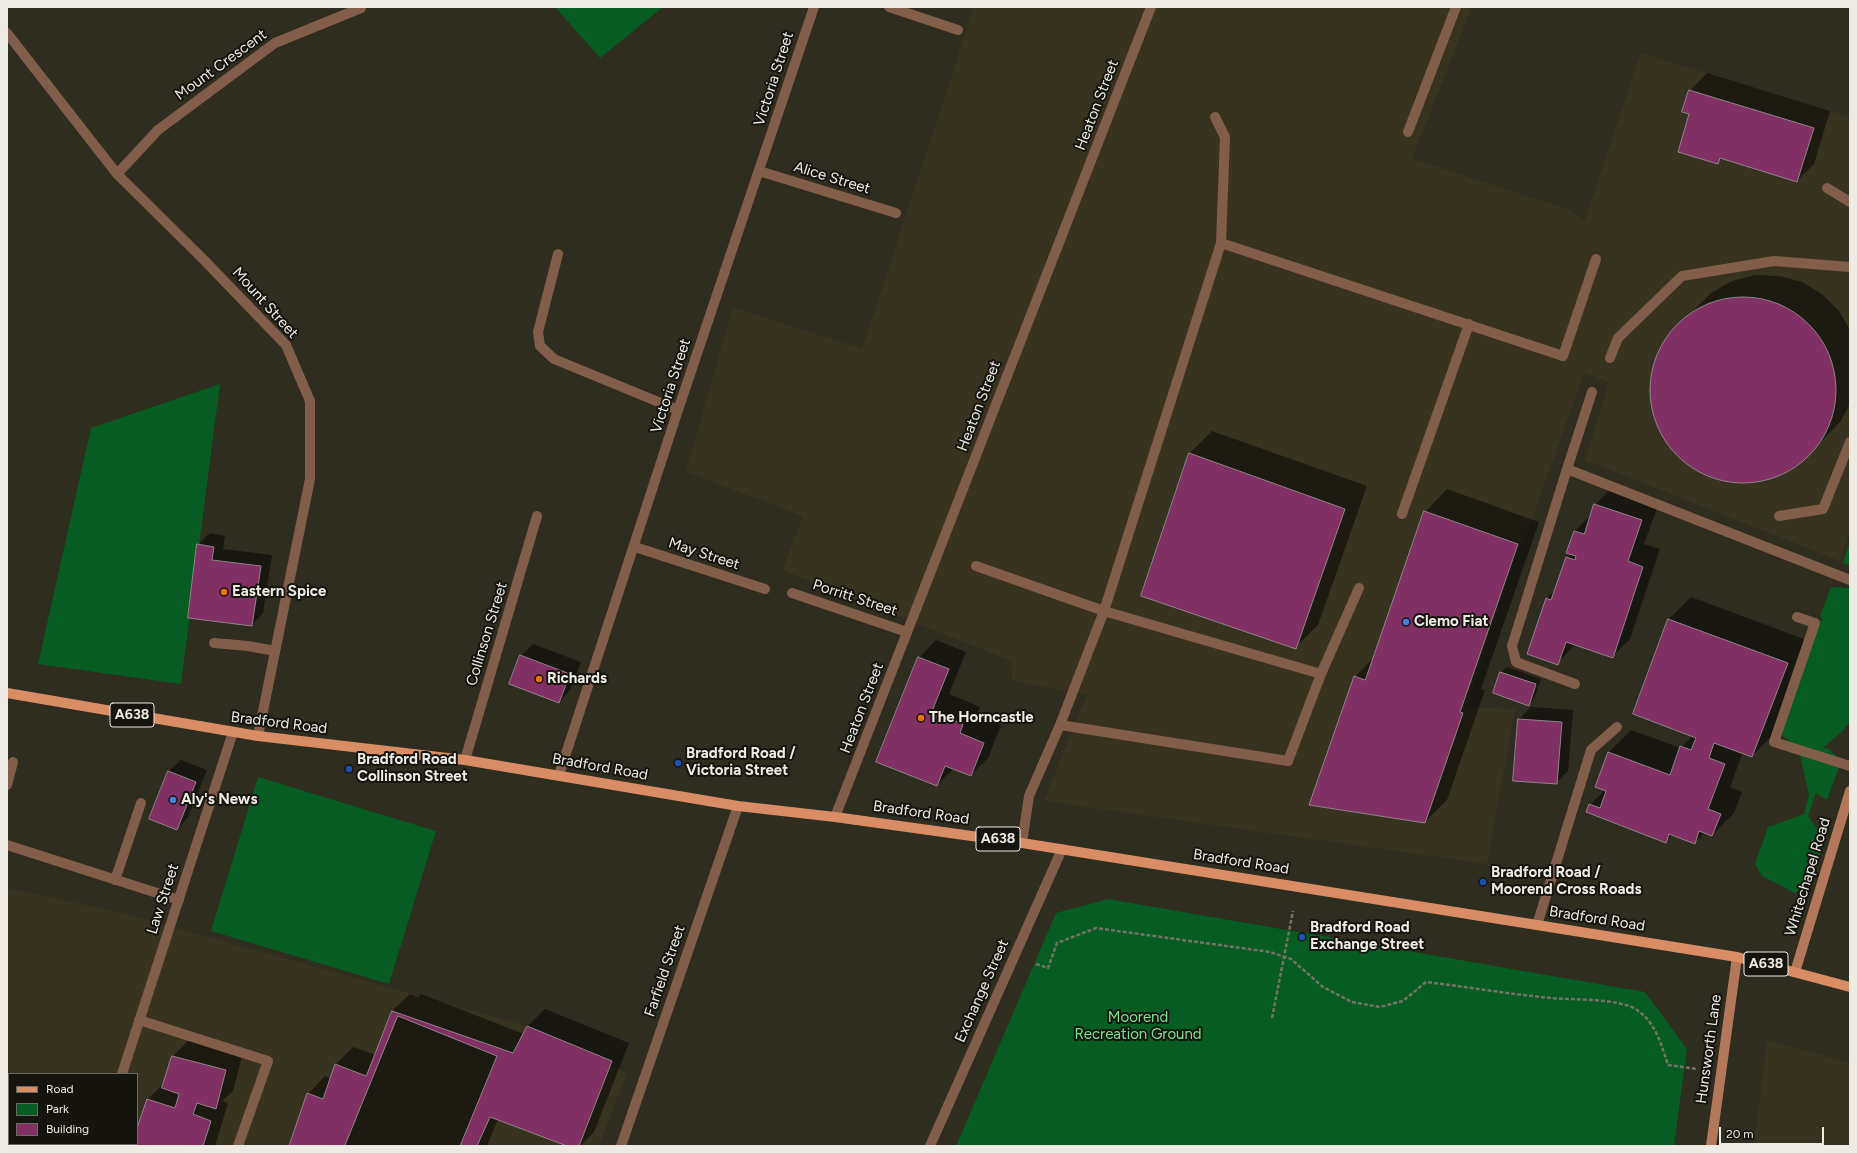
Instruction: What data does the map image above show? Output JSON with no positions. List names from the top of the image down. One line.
{"streets":{"main road":["A638","Bradford Road"],"street":["Mount Crescent","Victoria Street","Heaton Street","Alice Street","Mount Street","May Street","Porritt Street","Collinson Street","Whitechapel Road","Law Street","Farfield Street","Exchange Street","Hunsworth Lane"]},"crossings":[["Mount Crescent","Mount Street"],["Victoria Street","Alice Street"],["Victoria Street","May Street"],["Victoria Street","Bradford Road"],["Heaton Street","Porritt Street"],["Heaton Street","Bradford Road"],["Mount Street","Bradford Road"],["Collinson Street","Bradford Road"],["Bradford Road","Whitechapel Road"],["Bradford Road","Law Street"],["Bradford Road","Farfield Street"],["Bradford Road","Exchange Street"],["Bradford Road","Hunsworth Lane"]],"parks":["Moorend Recreation Ground"],"places":["Eastern Spice","Clemo Fiat","Richards","The Horncastle","Bradford Road / Victoria Street","Bradford Road Collinson Street","Aly's News","Bradford Road / Moorend Cross Roads","Bradford Road Exchange Street"],"legend":["Road","Park","Building"],"scale_bar":"20 m"}
